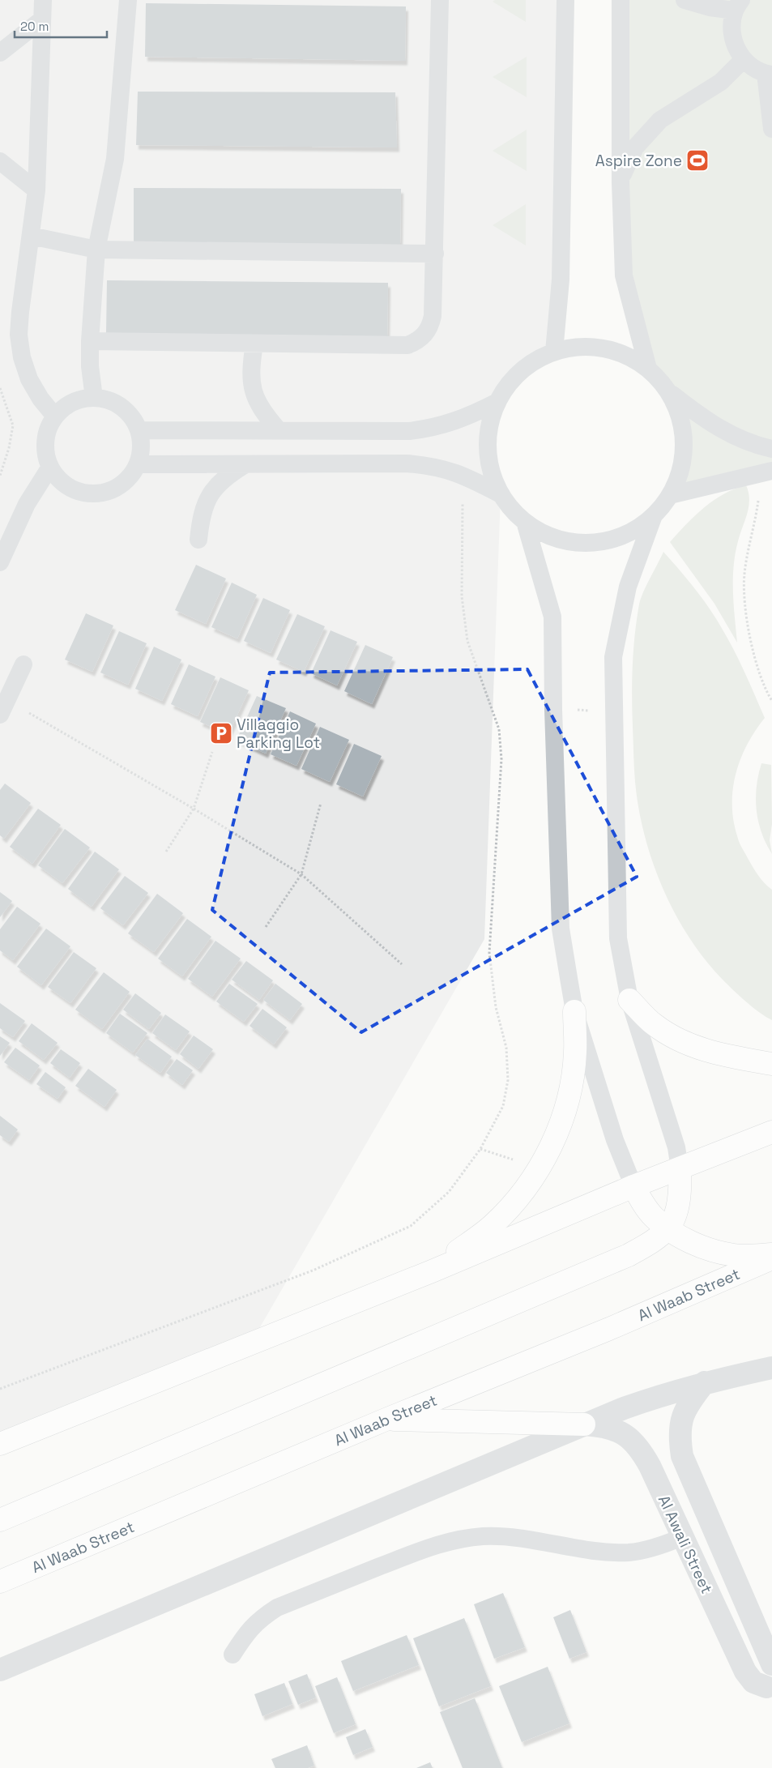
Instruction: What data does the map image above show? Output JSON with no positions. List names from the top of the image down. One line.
{"streets":{"main road":["Al Waab Street"],"street":["Al Awali Street"]},"places":{"sports":["Aspire Zone"],"parking":["Villaggio Parking Lot"]},"scale_bar":"20 m"}
